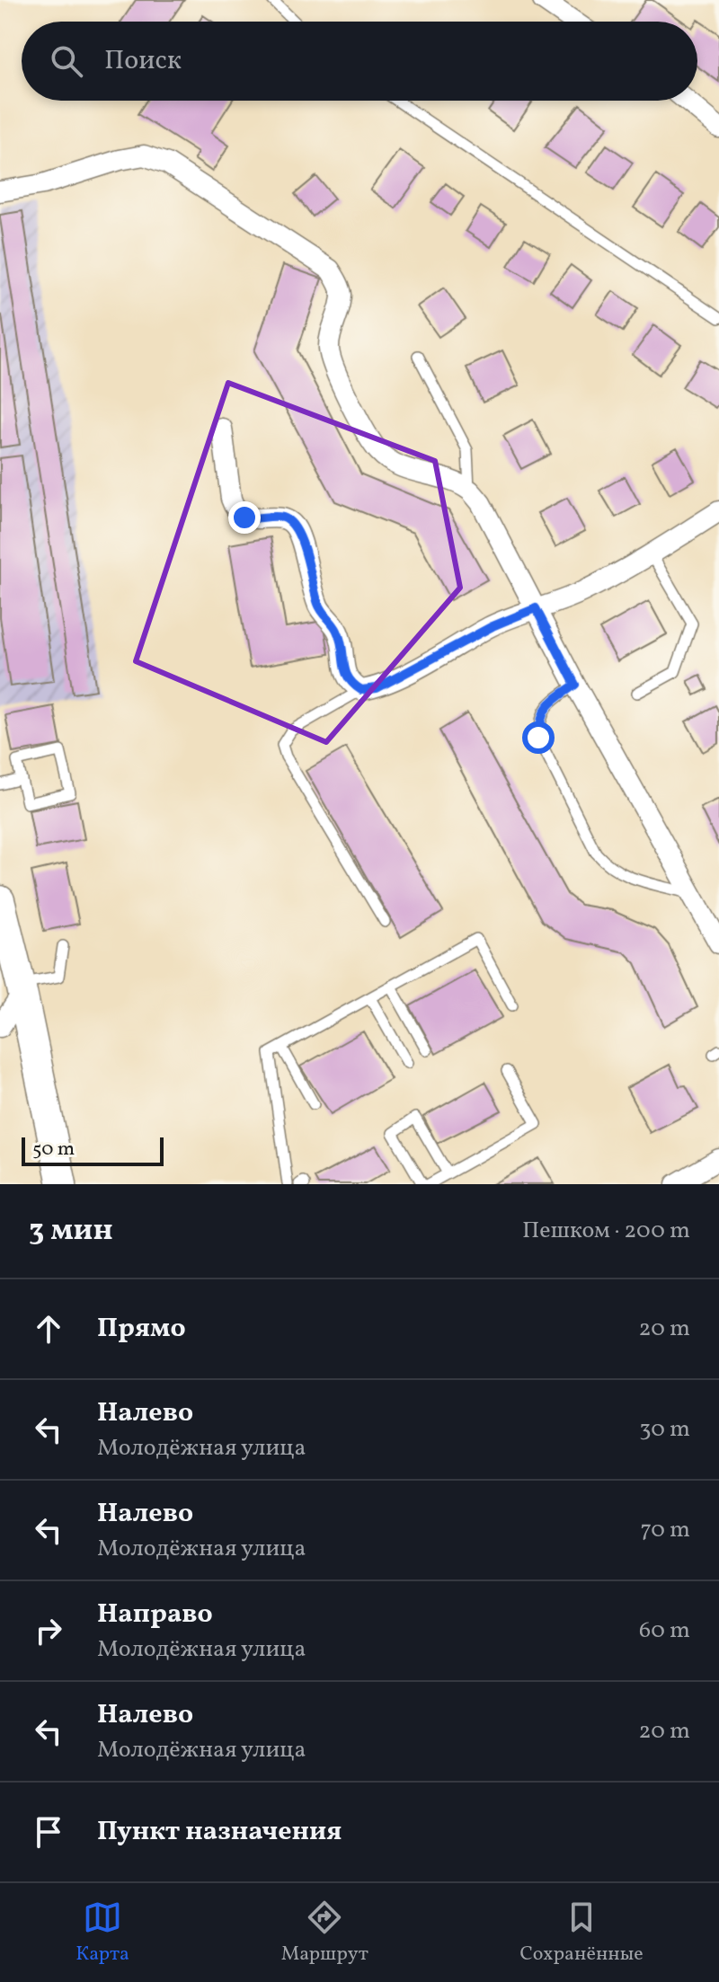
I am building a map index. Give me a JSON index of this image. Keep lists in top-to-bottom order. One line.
{"scale_bar":"50 m","page":{"search":"Поиск","scale":"50 m","heading":["3 мин","Пешком · 200 m"],"list":[["Прямо","20 m"],["Налево","Молодёжная улица","30 m"],["Налево","Молодёжная улица","70 m"],["Направо","Молодёжная улица","60 m"],["Налево","Молодёжная улица","20 m"],"Пункт назначения"],"nav":["Карта","Маршрут","Сохранённые"]}}
